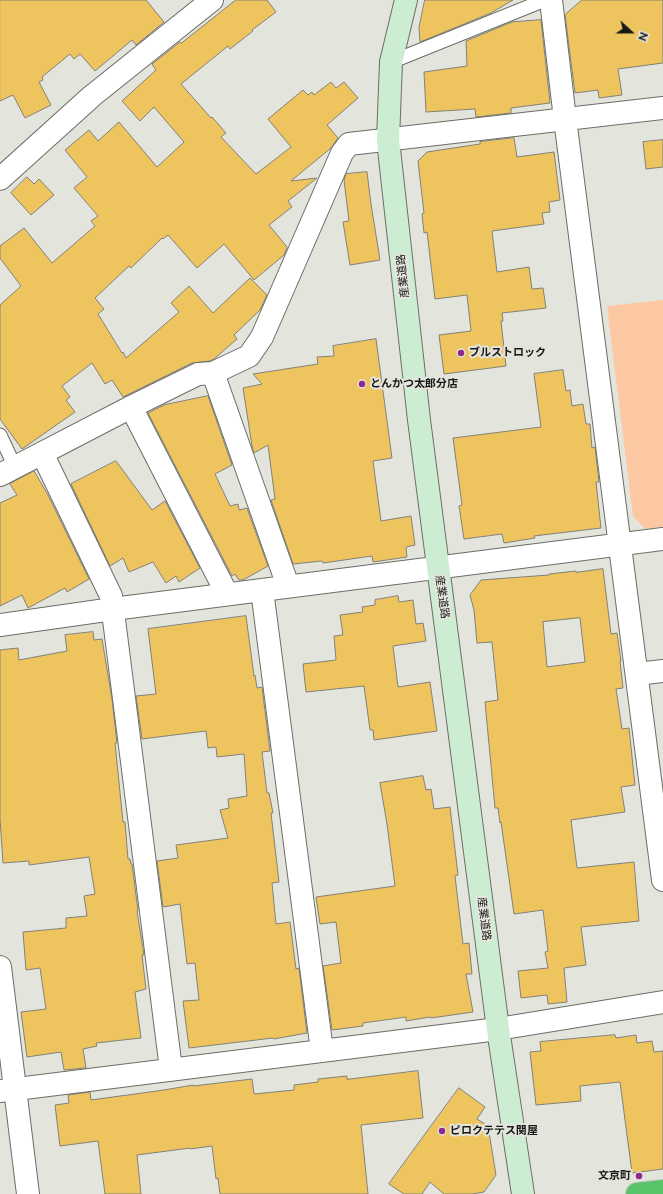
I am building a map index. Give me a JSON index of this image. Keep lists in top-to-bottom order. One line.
{"streets":{"street":["産業道路"]},"places":["ブルストロック","とんかつ太郎分店","ピロクテテス関屋","文京町"],"north":"right"}
